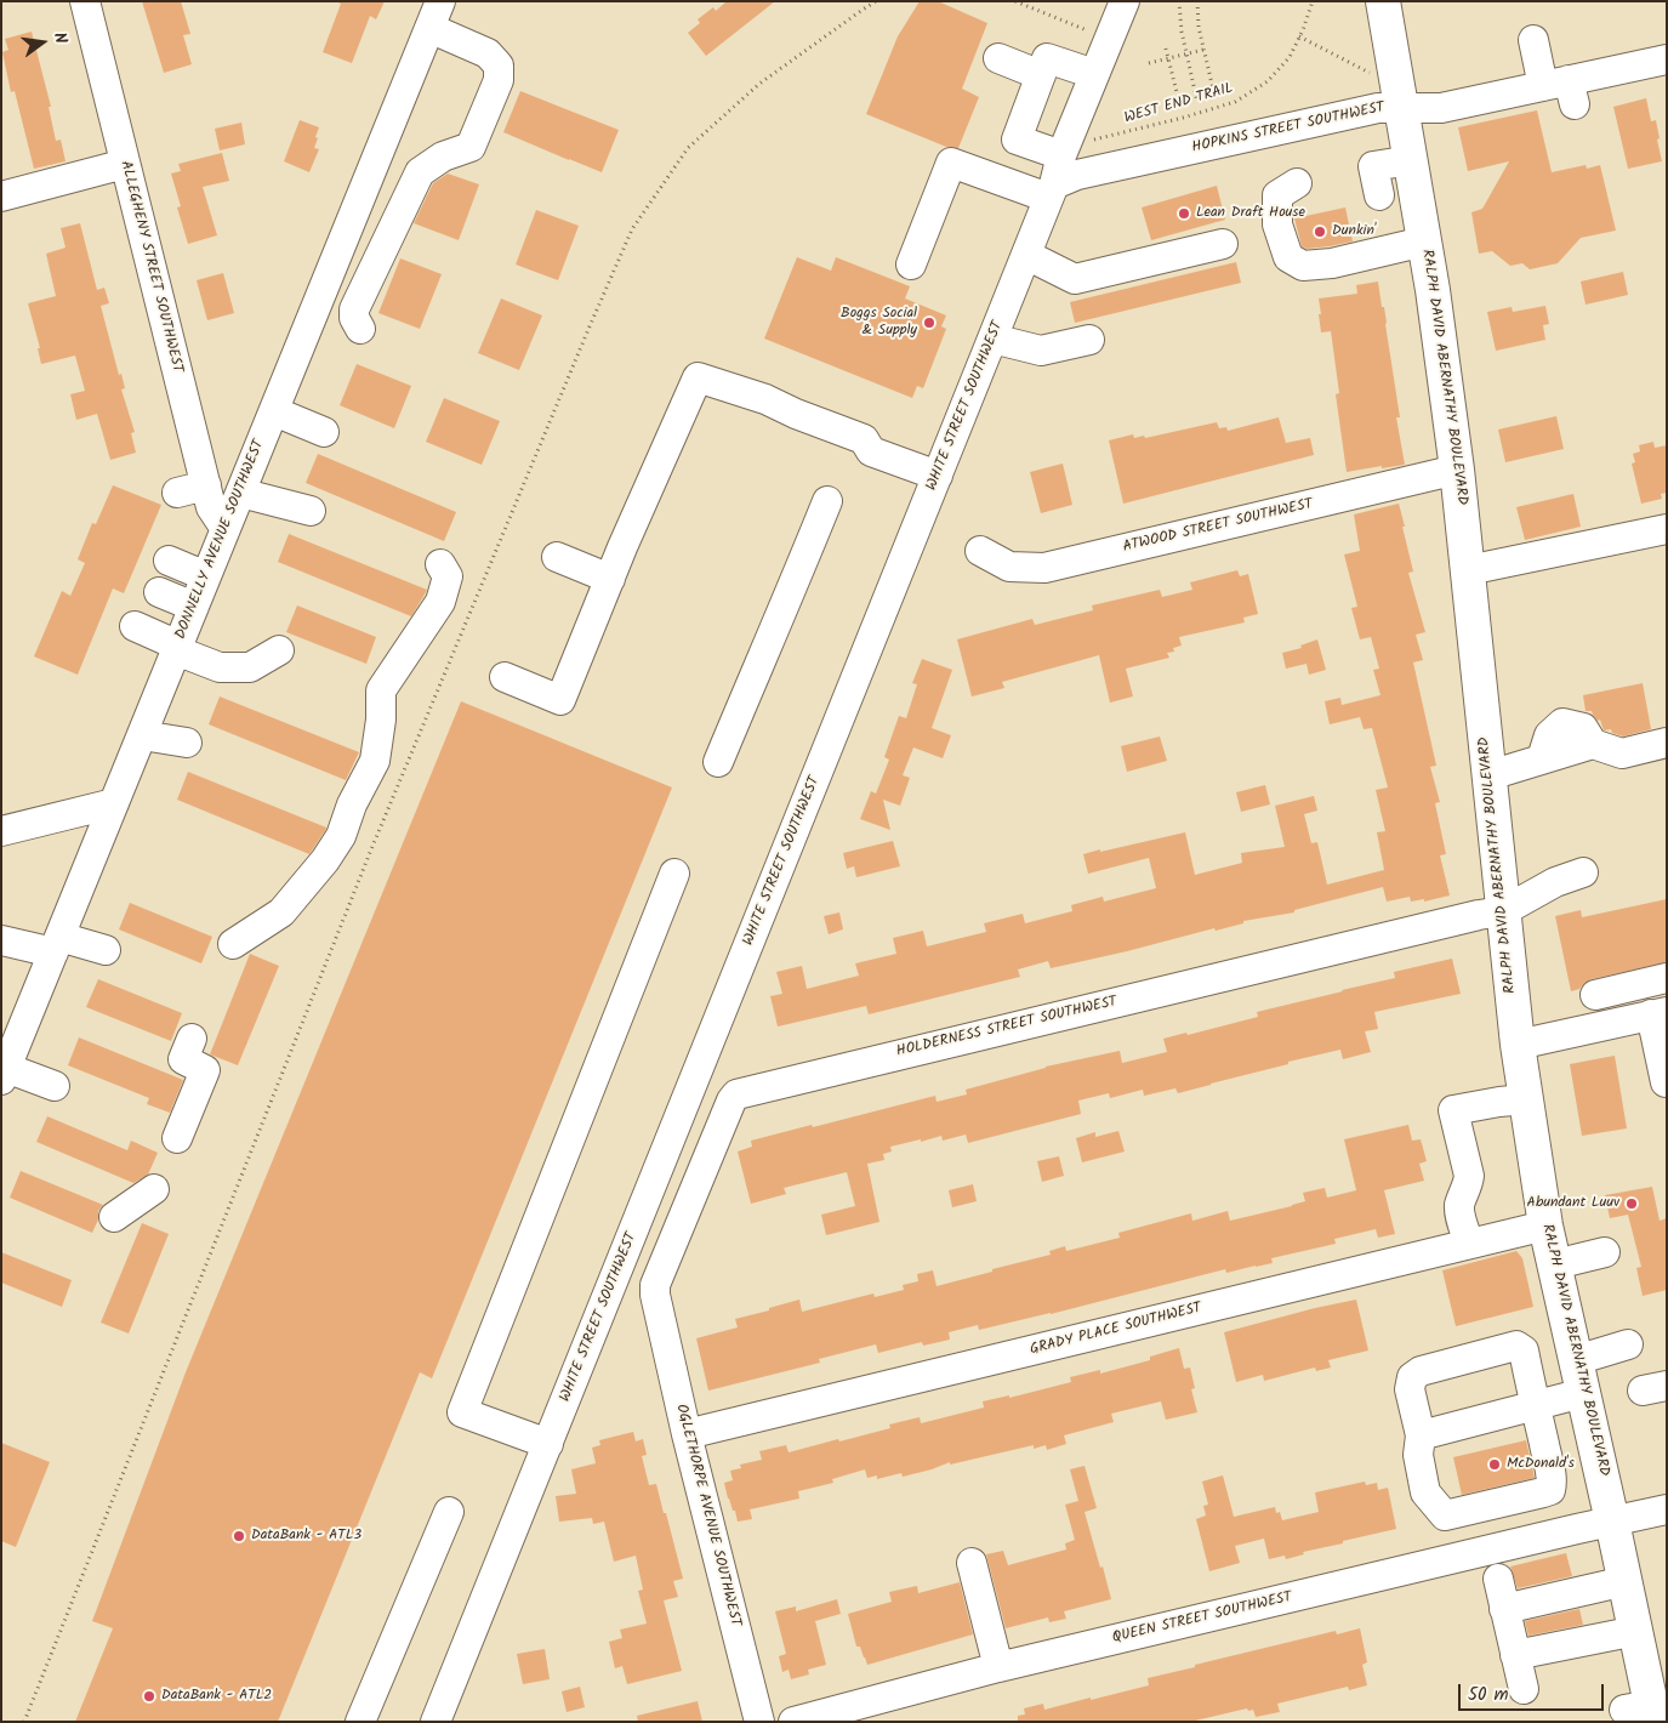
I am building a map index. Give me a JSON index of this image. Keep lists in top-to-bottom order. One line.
{"streets":{"main road":["RALPH DAVID ABERNATHY BOULEVARD"],"street":["HOPKINS STREET SOUTHWEST","ALLEGHENY STREET SOUTHWEST","WHITE STREET SOUTHWEST","ATWOOD STREET SOUTHWEST","DONNELLY AVENUE SOUTHWEST","HOLDERNESS STREET SOUTHWEST","GRADY PLACE SOUTHWEST","OGLETHORPE AVENUE SOUTHWEST","QUEEN STREET SOUTHWEST"],"path":["WEST END TRAIL"]},"crossings":[["HOPKINS STREET SOUTHWEST","RALPH DAVID ABERNATHY BOULEVARD"],["HOPKINS STREET SOUTHWEST","WHITE STREET SOUTHWEST"],["ALLEGHENY STREET SOUTHWEST","DONNELLY AVENUE SOUTHWEST"],["RALPH DAVID ABERNATHY BOULEVARD","ATWOOD STREET SOUTHWEST"],["RALPH DAVID ABERNATHY BOULEVARD","HOLDERNESS STREET SOUTHWEST"],["RALPH DAVID ABERNATHY BOULEVARD","GRADY PLACE SOUTHWEST"],["RALPH DAVID ABERNATHY BOULEVARD","QUEEN STREET SOUTHWEST"],["HOLDERNESS STREET SOUTHWEST","OGLETHORPE AVENUE SOUTHWEST"],["GRADY PLACE SOUTHWEST","OGLETHORPE AVENUE SOUTHWEST"]],"places":["Lean Draft House","Dunkin'","Boggs Social & Supply","Abundant Luuv","McDonald's","DataBank - ATL3","DataBank - ATL2"],"scale_bar":"50 m","north":"right"}
